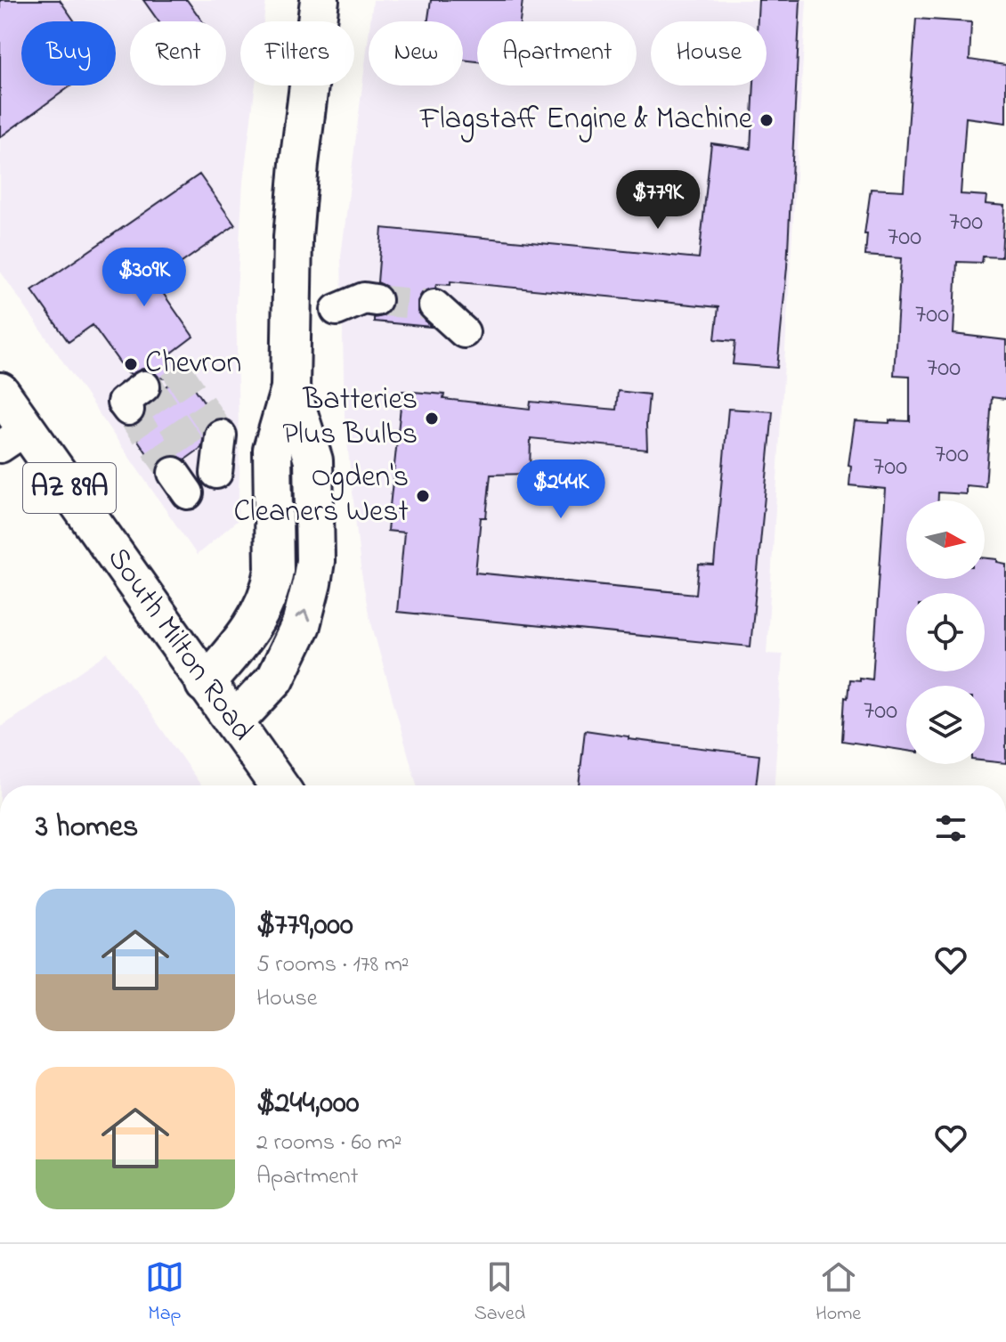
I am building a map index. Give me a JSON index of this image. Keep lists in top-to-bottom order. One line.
{"streets":{"main road":["AZ 89A","South Milton Road"]},"places":["Flagstaff Engine & Machine","Chevron","Batteries Plus Bulbs","Ogden's Cleaners West"],"house_numbers":["700","700","700","700","700","700","700"],"north":"right","page":{"chip":["Buy","Rent","Filters","New","Apartment","House"],"price":["$779K","$309K","$244K"],"heading":"3 homes","list":[{"name":"$779,000","note":"5 rooms · 178 m² · House"},{"name":"$244,000","note":"2 rooms · 60 m² · Apartment"}],"tabs":["Map","Saved","Home"]}}
